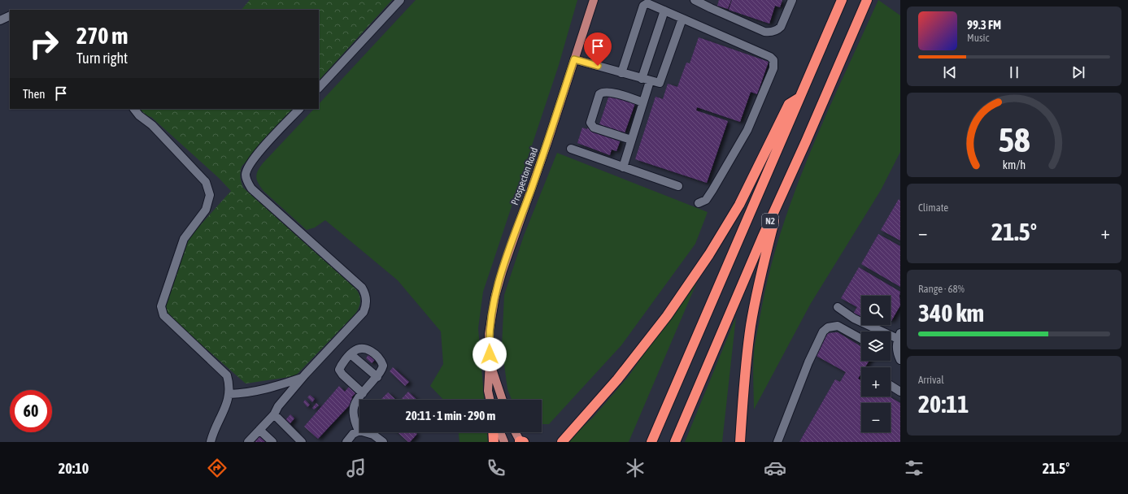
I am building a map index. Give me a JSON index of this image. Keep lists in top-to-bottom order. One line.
{"streets":{"highway":["N2"],"main road":["Prospecton Road"]},"page":{"turn":["270 m","Turn right"],"song":["99.3 FM","Music"],"then":"Then","tile":["Climate",["Range · 68%","340 km"],["Arrival","20:11"]],"heat":["−","21.5°","+"],"map_buttons":["+","−"],"limit":"60","trip":"20:11 · 1 min · 290 m","tabs":["20:10","21.5°"],"gauge":["58","km/h"]}}
